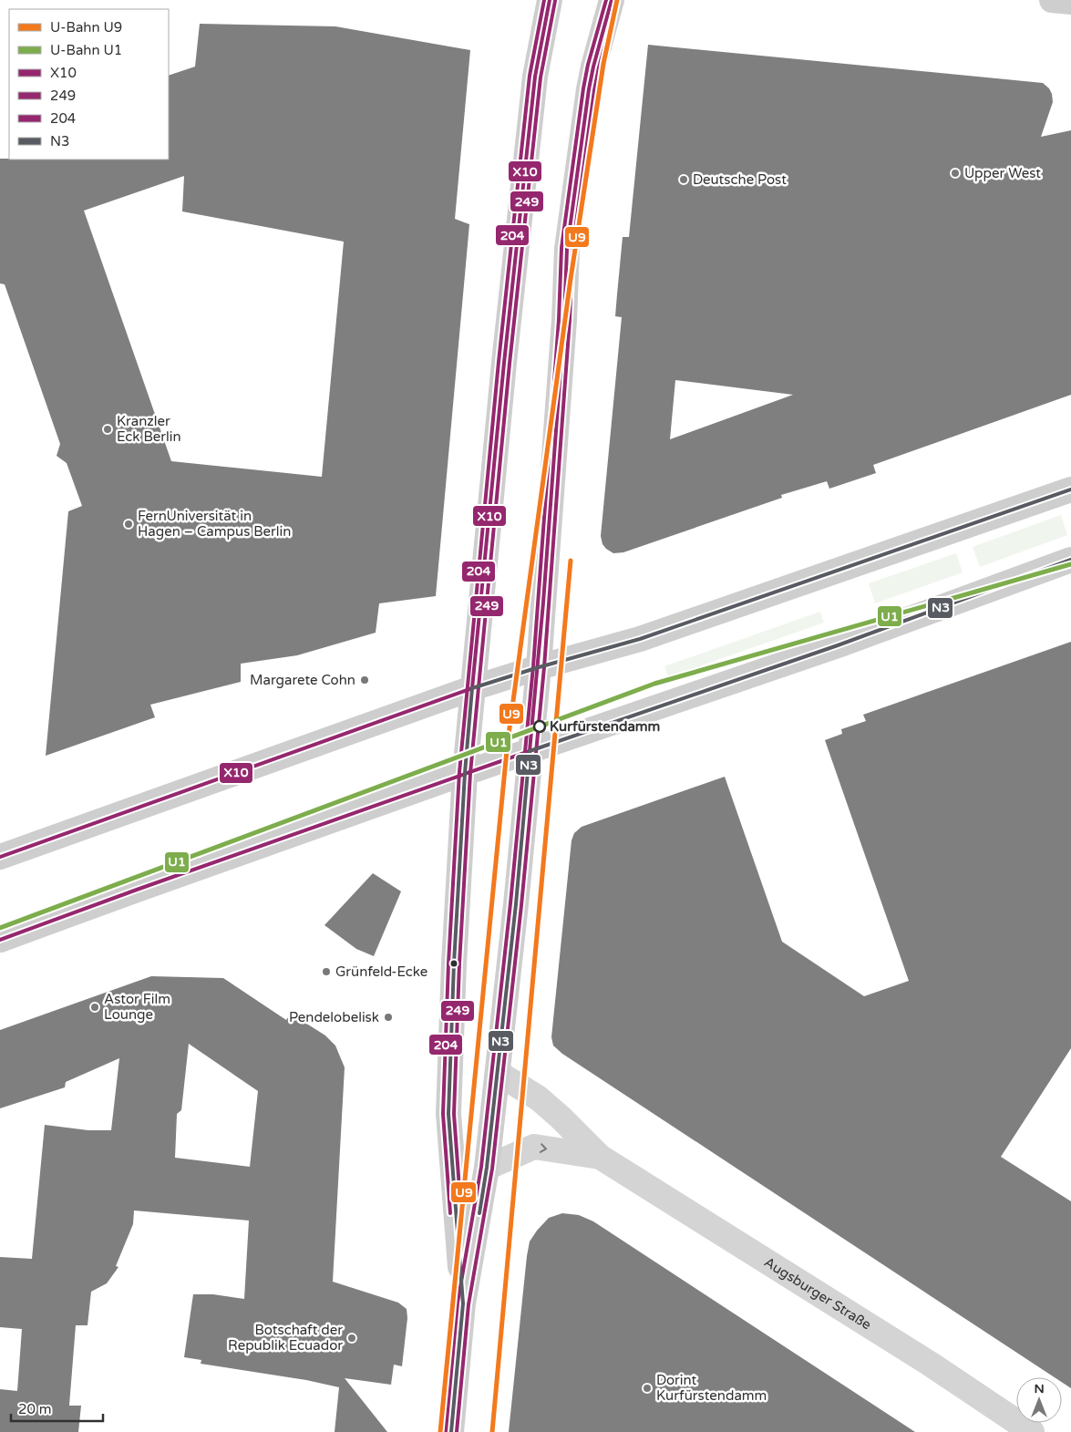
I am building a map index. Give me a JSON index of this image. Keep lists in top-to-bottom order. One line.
{"streets":{"street":["Augsburger Straße"]},"places":["Upper West","Deutsche Post","Kranzler Eck Berlin","FernUniversität in Hagen – Campus Berlin","Margarete Cohn","Kurfürstendamm","Grünfeld-Ecke","Astor Film Lounge","Pendelobelisk","Botschaft der Republik Ecuador","Dorint Kurfürstendamm"],"lines":["metro line U9","transit line X10","transit line 204","transit line 249","transit line N3","metro line U1"],"legend":["U-Bahn U9","U-Bahn U1","X10","249","204","N3"],"scale_bar":"20 m","north":"top"}
